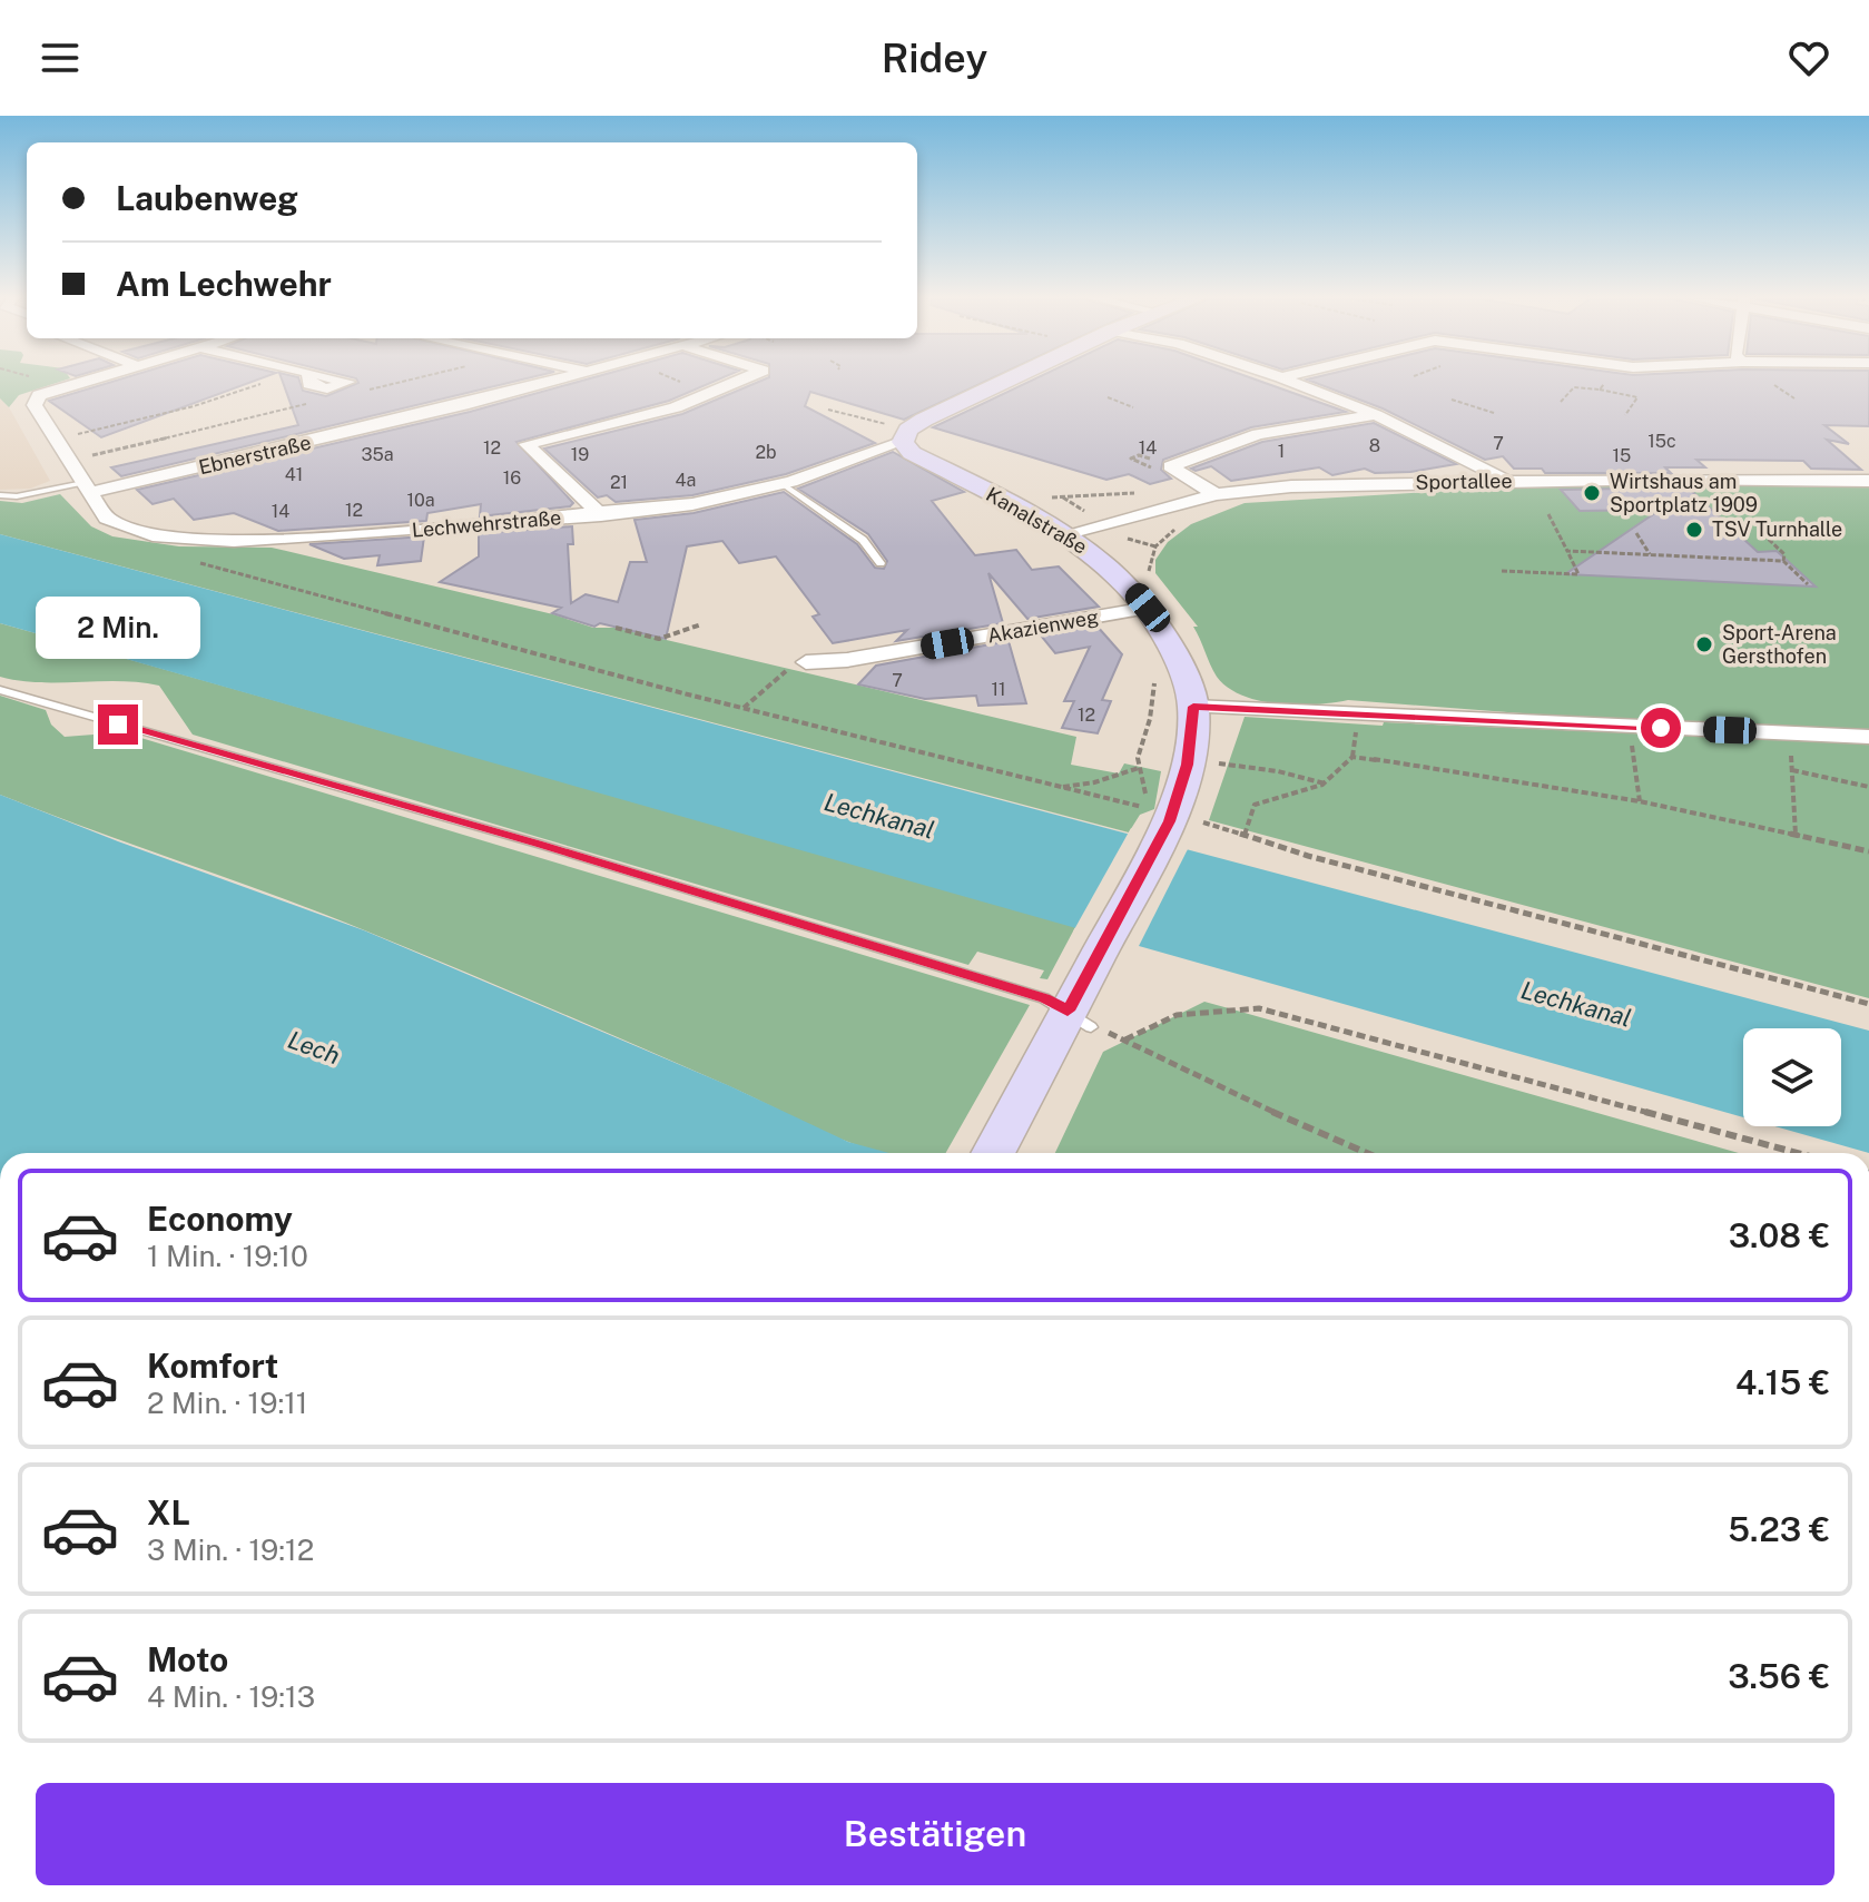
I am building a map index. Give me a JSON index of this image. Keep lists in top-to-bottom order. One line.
{"streets":{"main road":["Kanalstraße"],"street":["Ebnerstraße","Sportallee","Lechwehrstraße","Akazienweg"]},"crossings":[["Ebnerstraße","Lechwehrstraße"],["Sportallee","Kanalstraße"],["Kanalstraße","Lechwehrstraße"],["Kanalstraße","Akazienweg"]],"water":["Lechkanal","Lech"],"places":["Wirtshaus am Sportplatz 1909","TSV Turnhalle","Sport-Arena Gersthofen"],"house_numbers":["15c","7","8","12","14","1","2b","35a","19","15","41","16","4a","21","10a","12","14","7","11","12"],"page":{"header":"Ridey","banner":["Laubenweg","Am Lechwehr"],"bubble":"2 Min.","list":[{"name":"Economy","note":"1 Min. · 19:10","value":"3.08 €"},{"name":"Komfort","note":"2 Min. · 19:11","value":"4.15 €"},{"name":"XL","note":"3 Min. · 19:12","value":"5.23 €"},{"name":"Moto","note":"4 Min. · 19:13","value":"3.56 €"}],"buttons":"Bestätigen"}}
